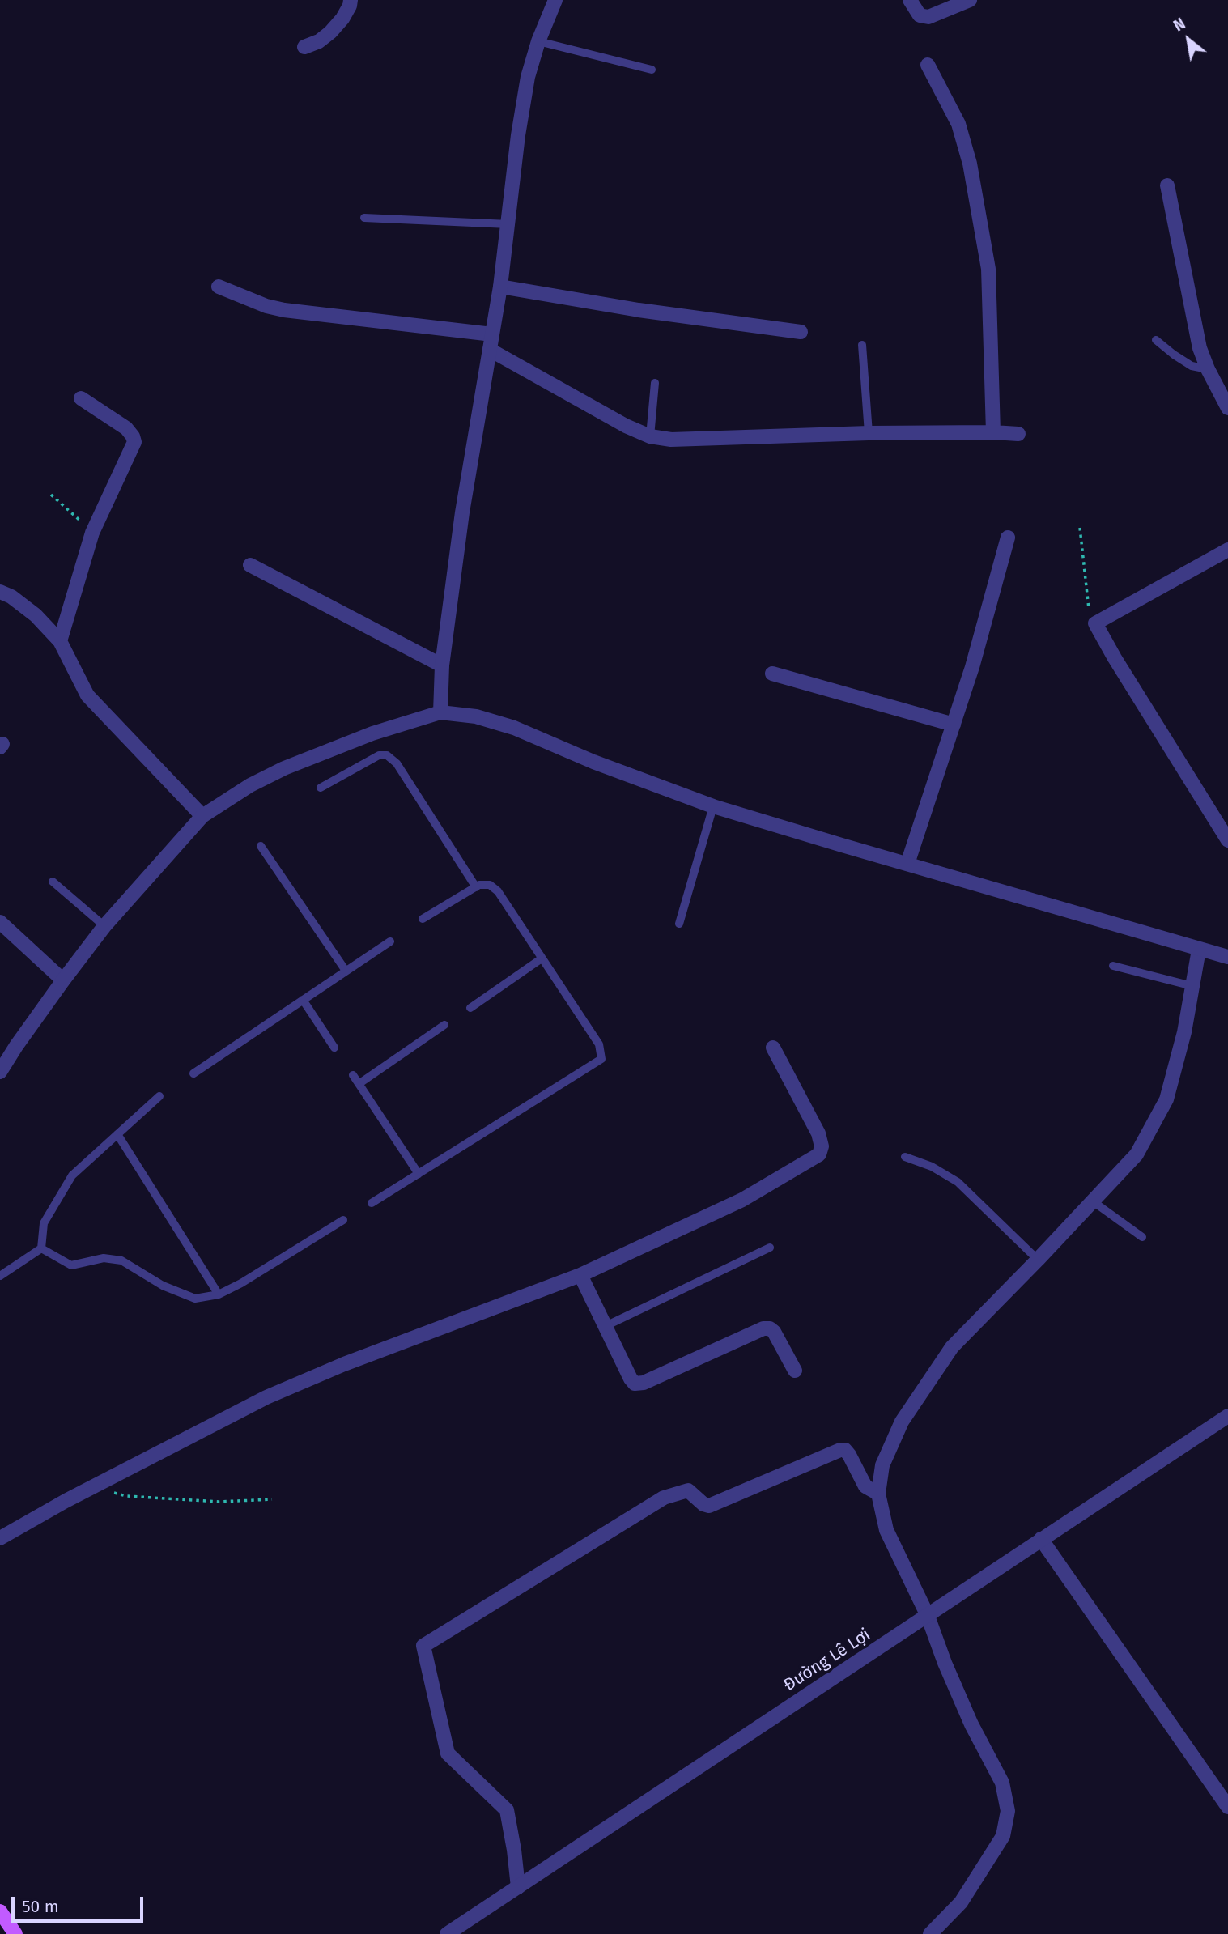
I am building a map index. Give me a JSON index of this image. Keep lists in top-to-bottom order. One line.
{"streets":{"street":["Đường Lê Lợi"]},"scale_bar":"50 m","north":"top left"}
